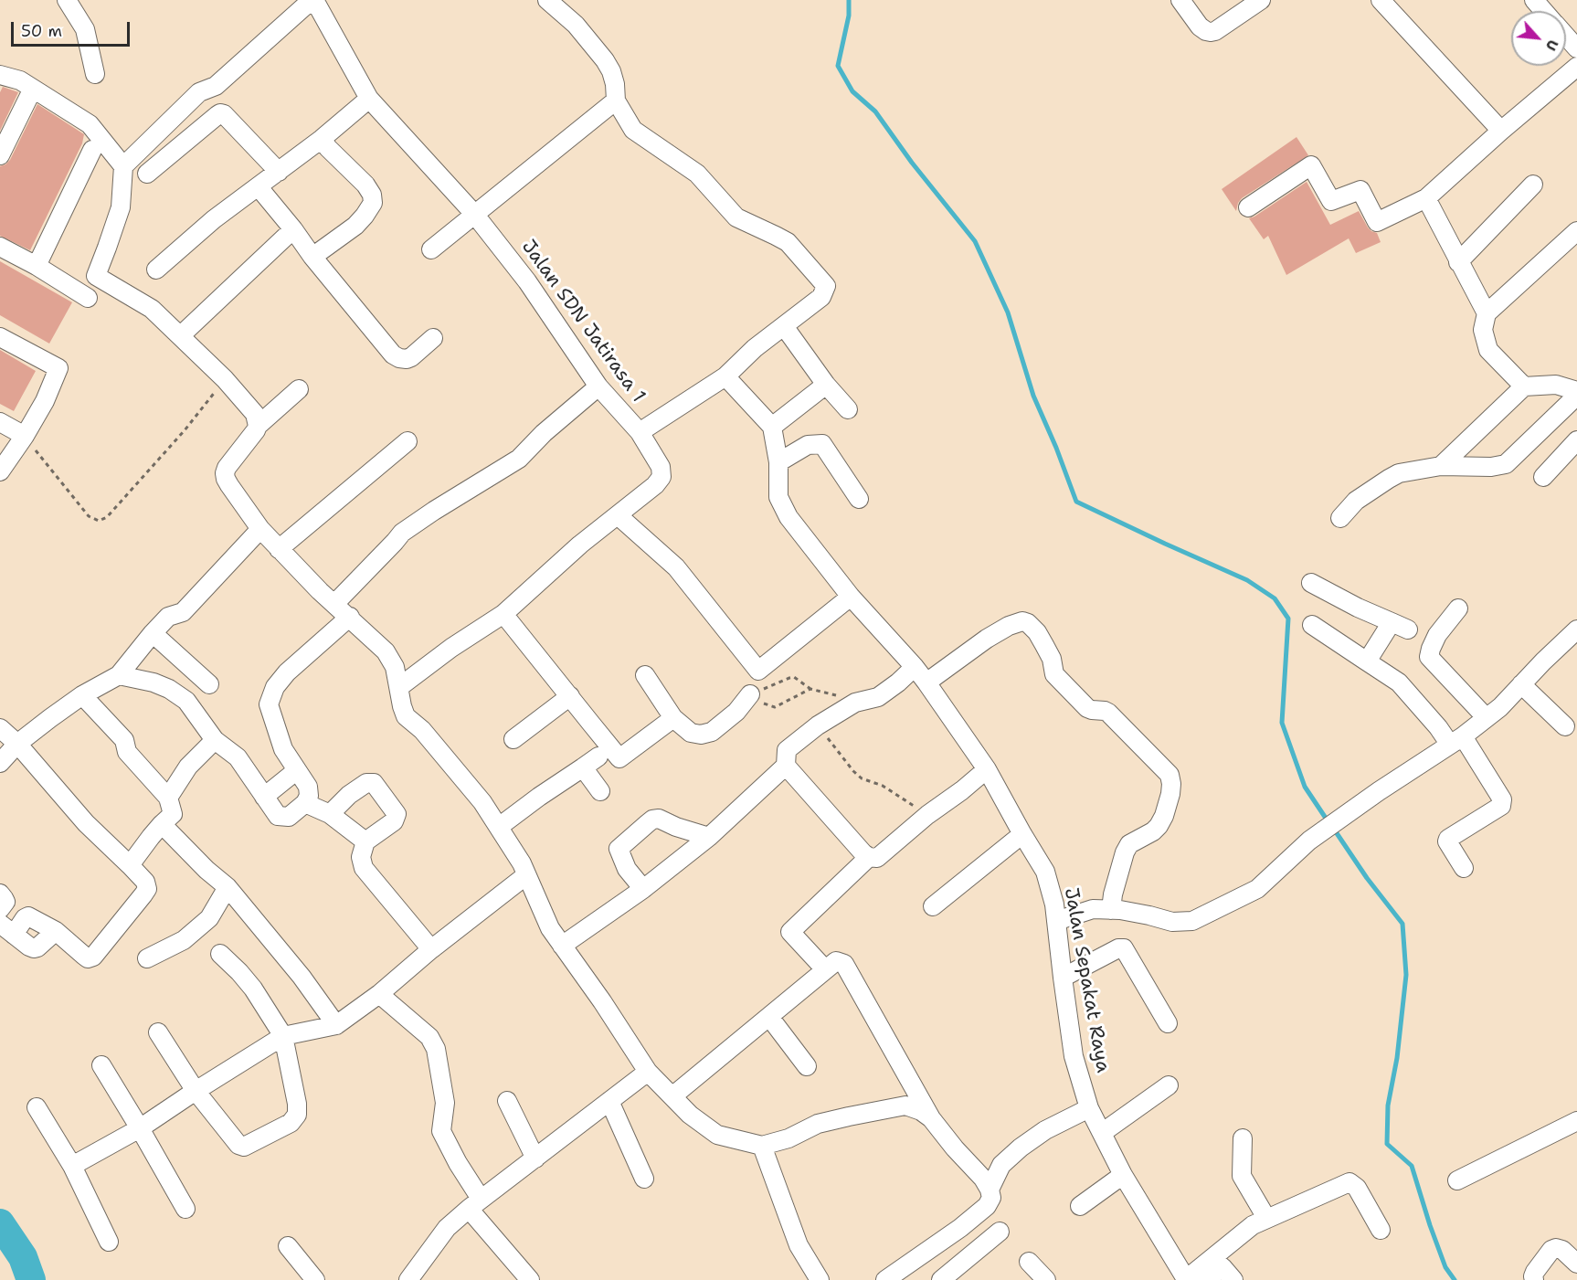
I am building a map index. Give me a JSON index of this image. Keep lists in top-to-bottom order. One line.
{"streets":{"street":["Jalan SDN Jatirasa 1","Jalan Sepakat Raya"]},"scale_bar":"50 m","north":"bottom right"}
